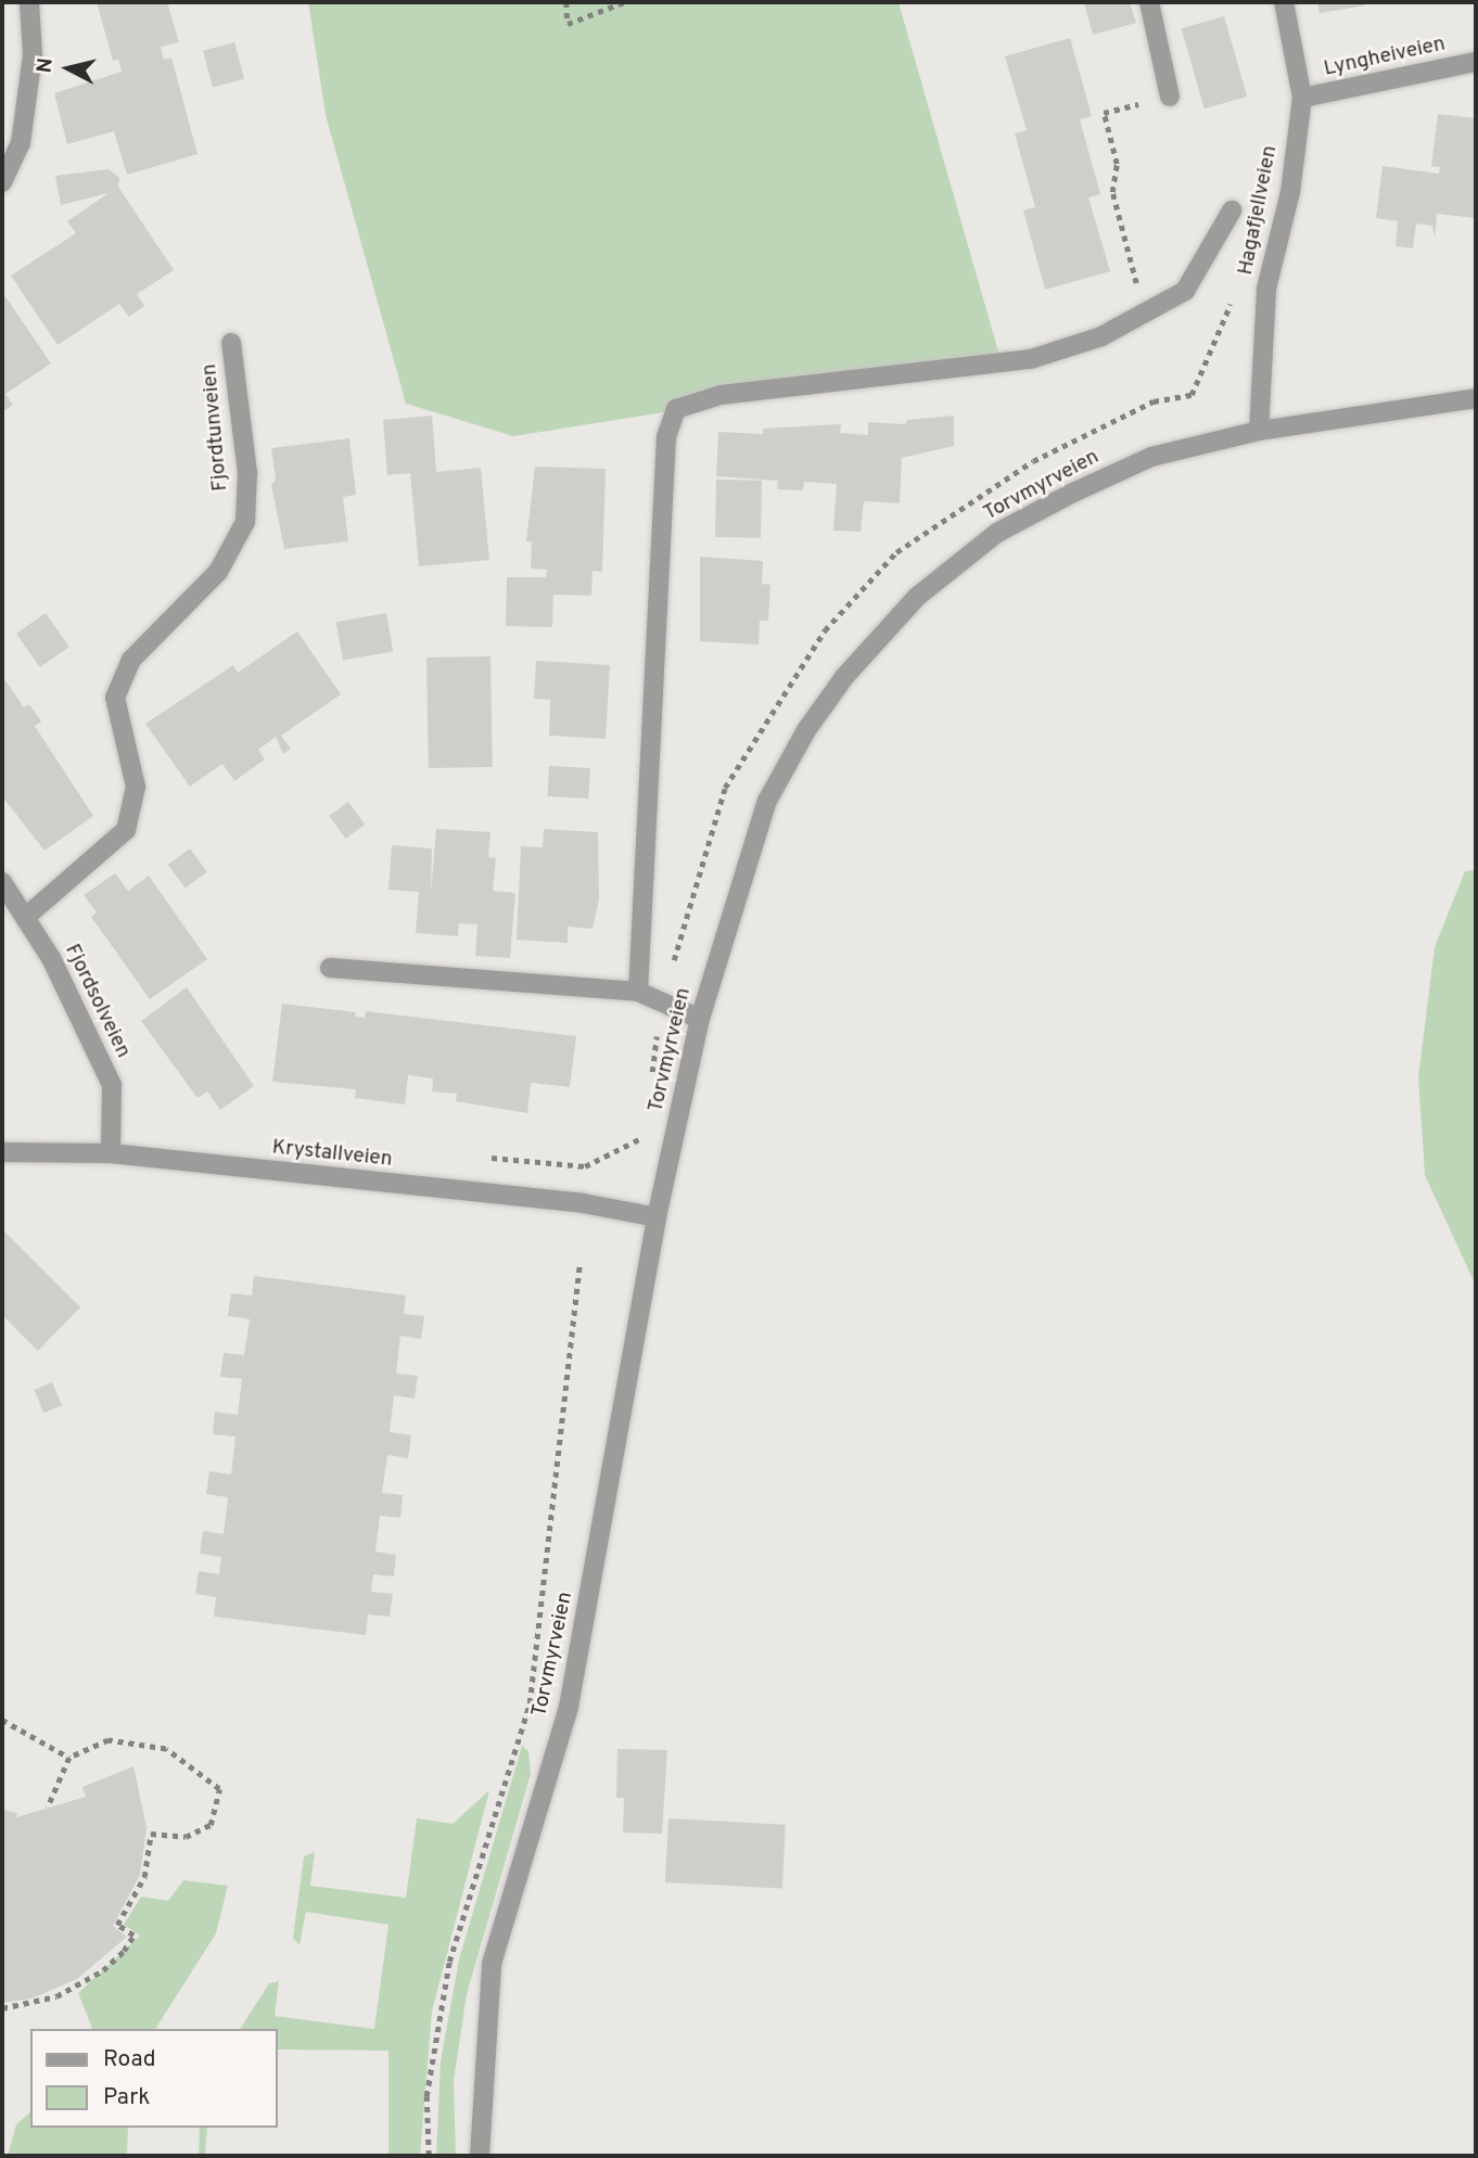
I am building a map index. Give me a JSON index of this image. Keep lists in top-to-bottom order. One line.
{"streets":{"street":["Lyngheiveien","Hagafjellveien","Fjordtunveien","Torvmyrveien","Fjordsolveien","Krystallveien"]},"crossings":[["Lyngheiveien","Hagafjellveien"],["Hagafjellveien","Torvmyrveien"],["Fjordtunveien","Fjordsolveien"],["Torvmyrveien","Krystallveien"],["Fjordsolveien","Krystallveien"]],"legend":["Road","Park"],"north":"left"}
